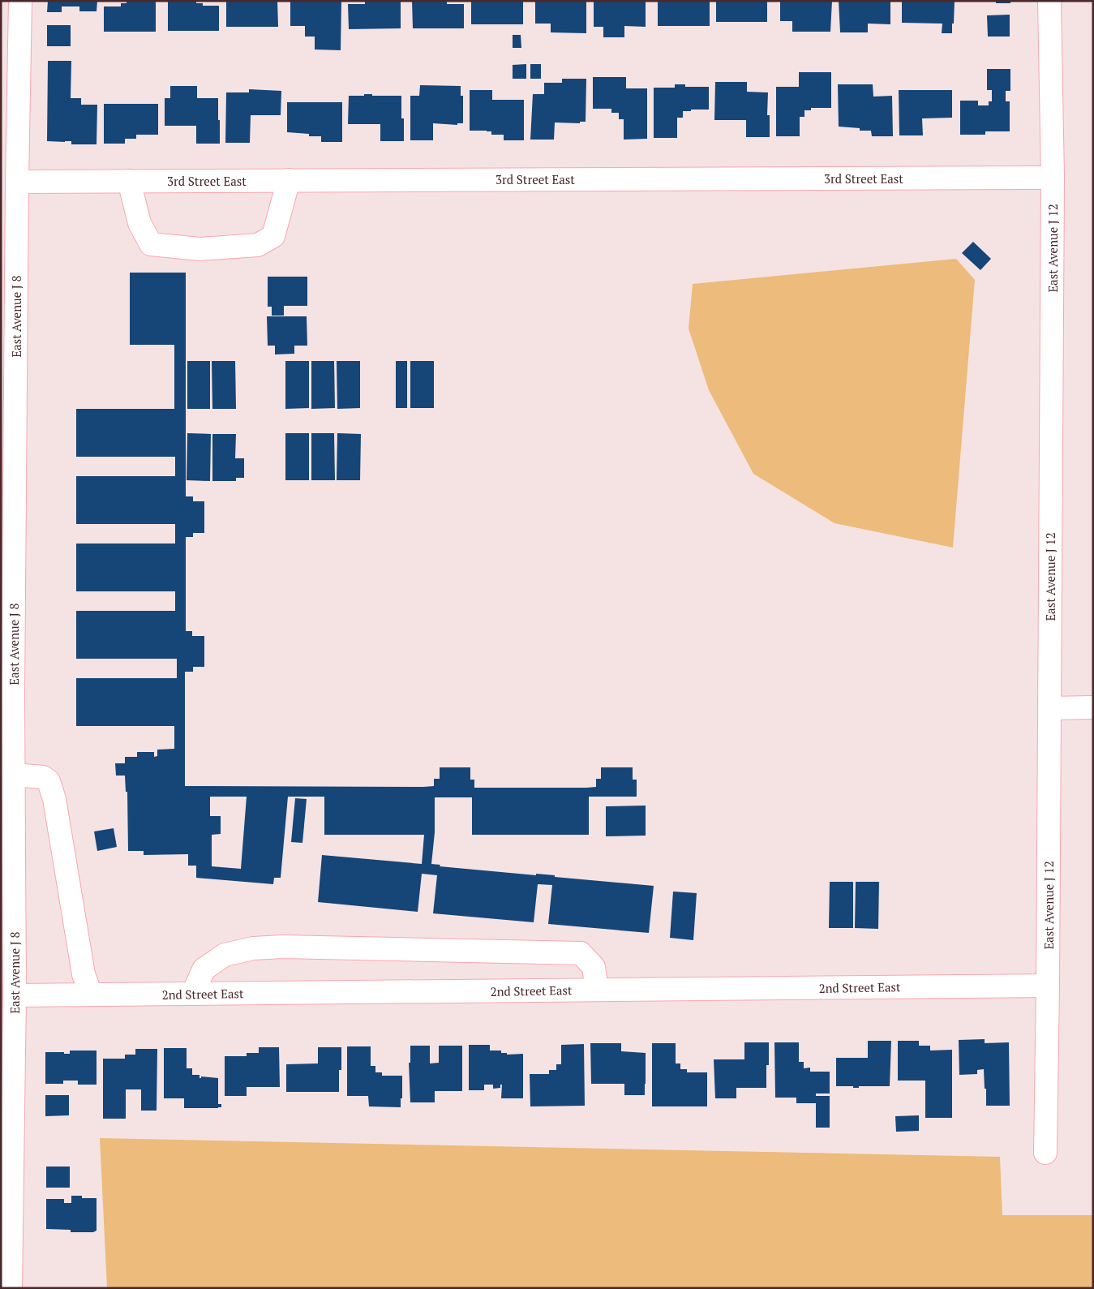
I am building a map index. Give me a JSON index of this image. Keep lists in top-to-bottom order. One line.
{"streets":{"street":["3rd Street East","East Avenue J 12","East Avenue J 8","2nd Street East"]},"crossings":[["3rd Street East","East Avenue J 12"],["3rd Street East","East Avenue J 8"],["East Avenue J 12","2nd Street East"],["East Avenue J 8","2nd Street East"]]}
